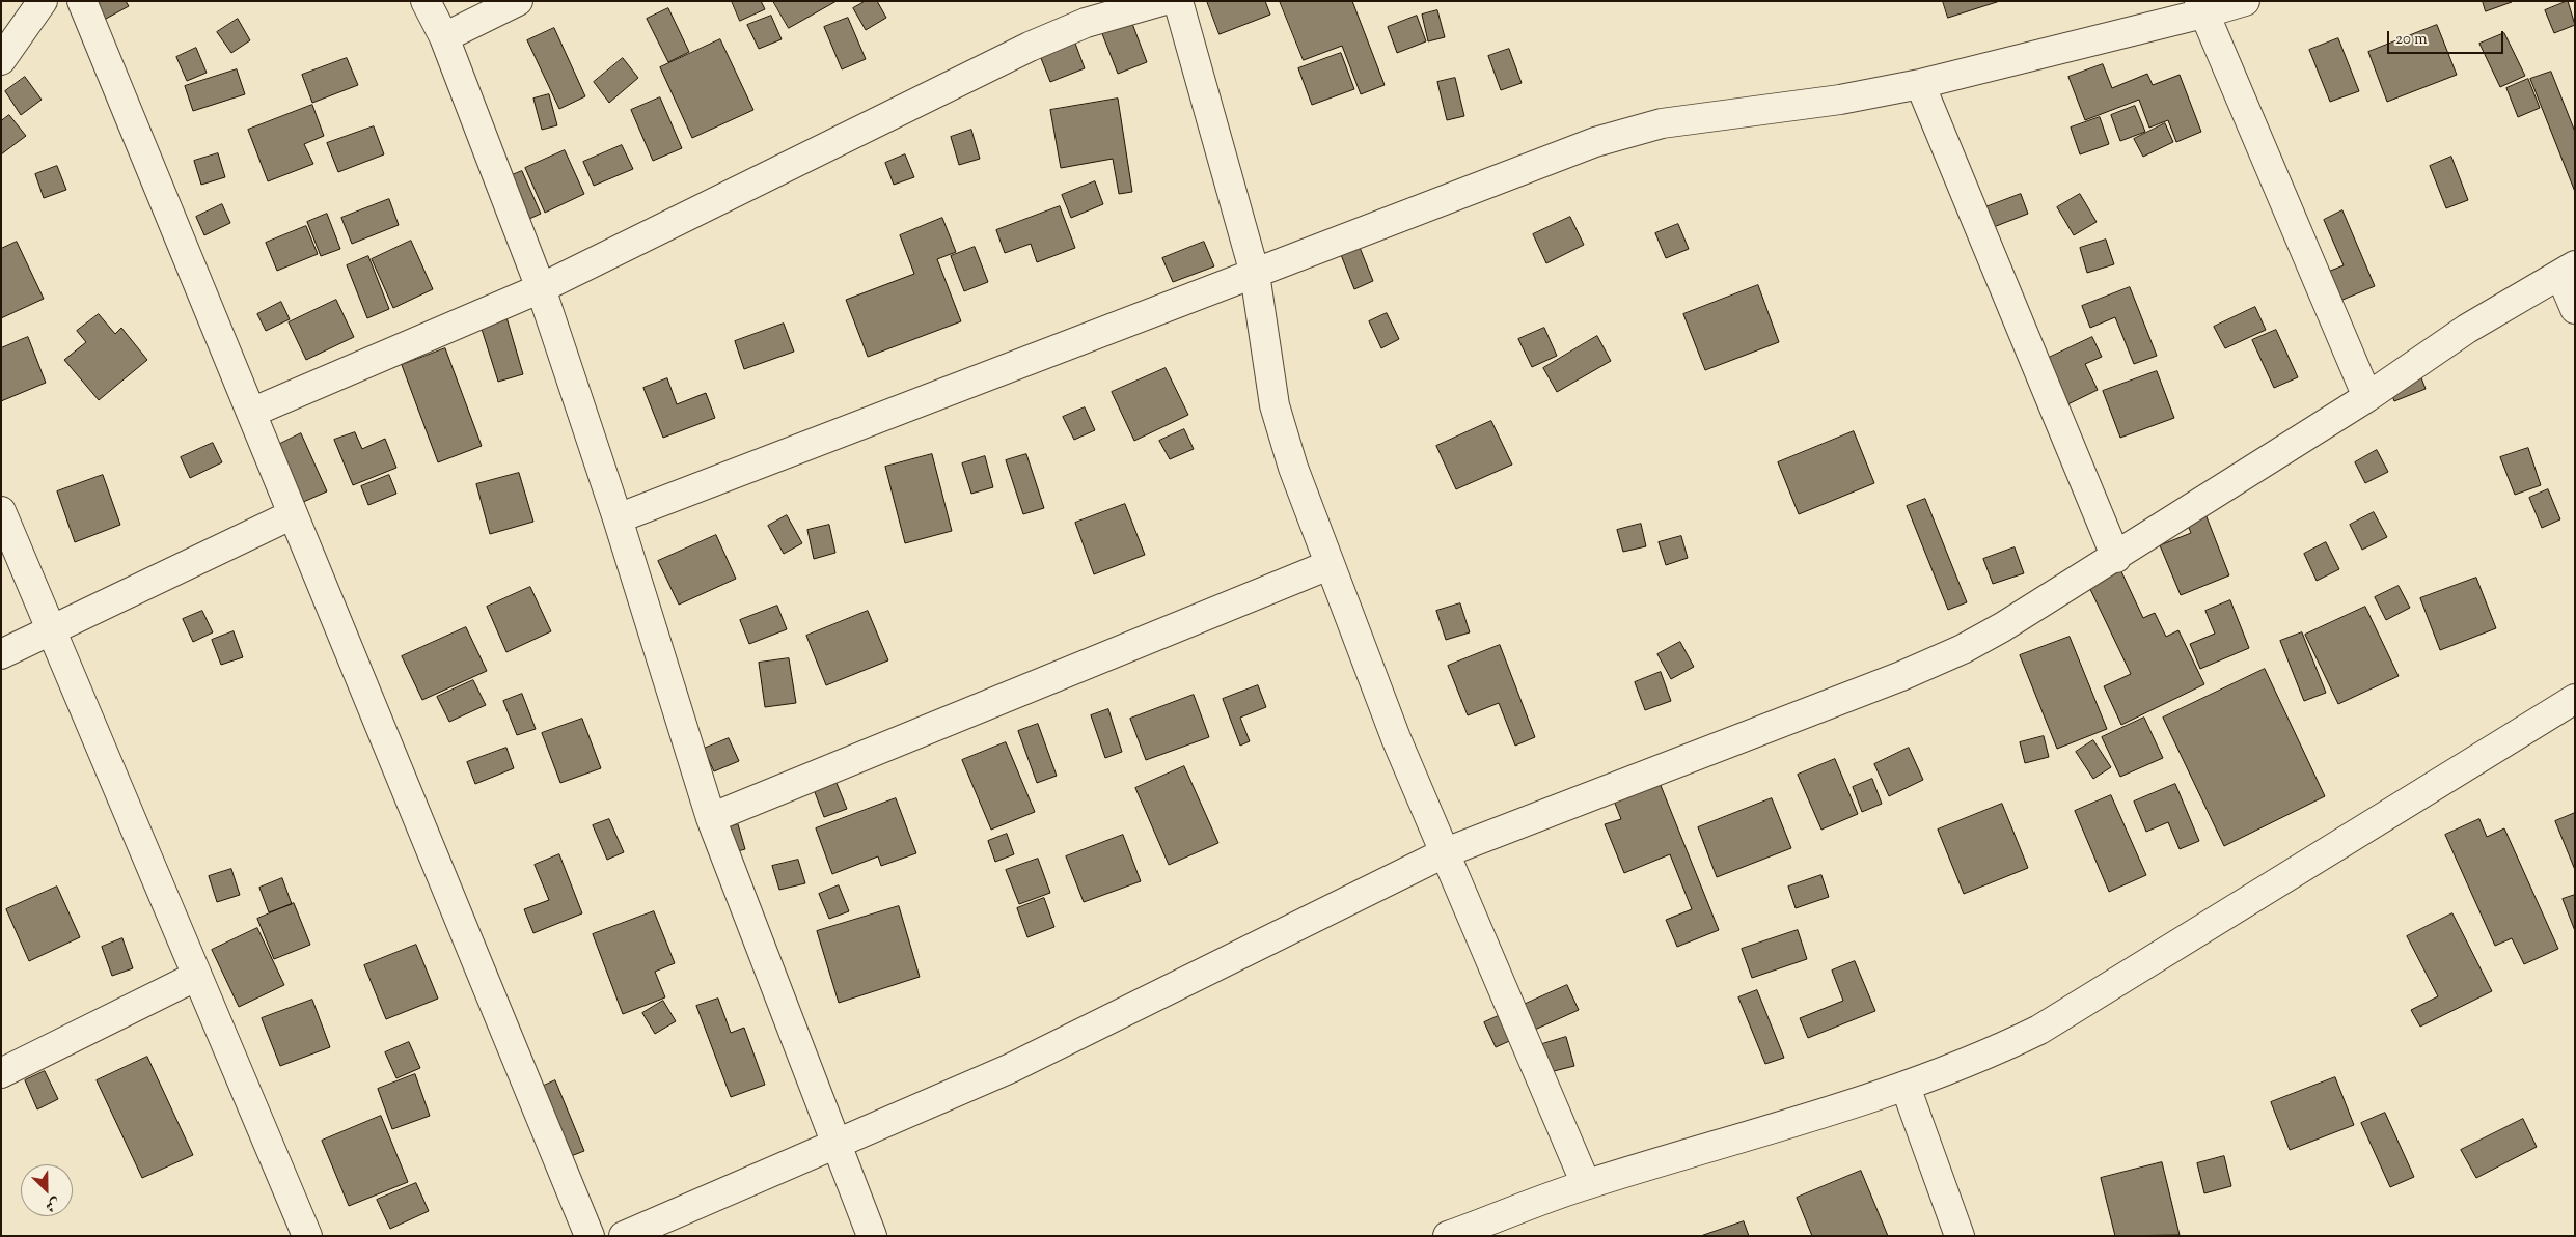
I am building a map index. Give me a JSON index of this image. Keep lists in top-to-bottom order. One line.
{"scale_bar":"20 m","north":"bottom right"}
